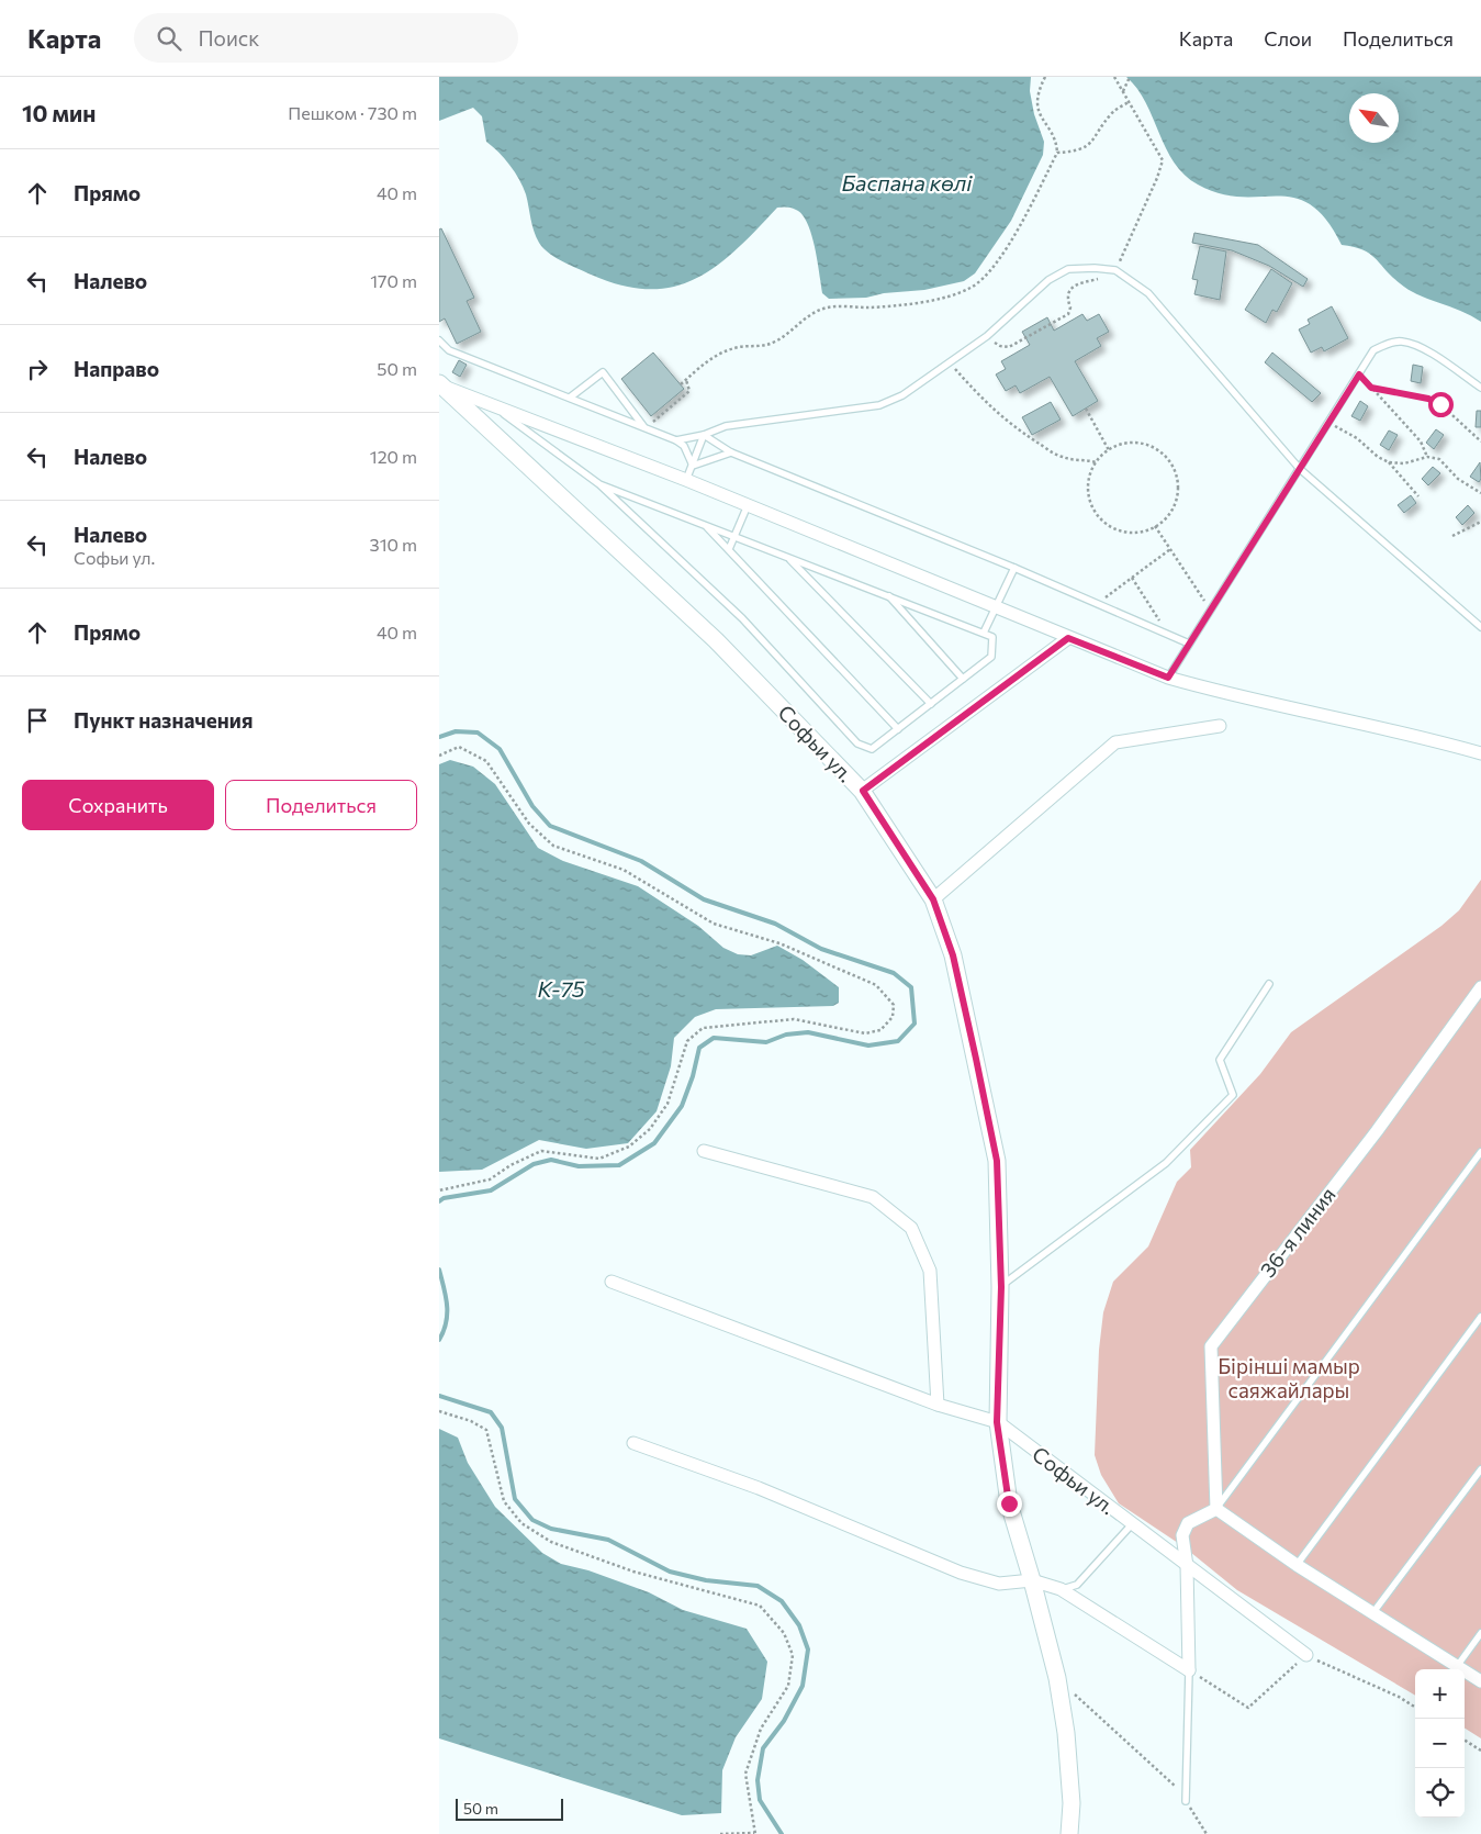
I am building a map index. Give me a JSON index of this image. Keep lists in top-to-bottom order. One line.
{"streets":{"street":["Софьи ул.","36-я линия"]},"water":["Баспана көлі","К-75"],"parks":["Бірінші мамыр саяжайлары"],"scale_bar":"50 m","north":"top left","page":{"header":"Карта","search":"Поиск","nav":["Карта","Слои","Поделиться"],"heading":["10 мин","Пешком · 730 m"],"list":[["Прямо","40 m"],["Налево","170 m"],["Направо","50 m"],["Налево","120 m"],["Налево","Софьи ул.","310 m"],["Прямо","40 m"],"Пункт назначения"],"buttons":["Сохранить","Поделиться"],"map_buttons":["+","−"],"scale":"50 m"}}
